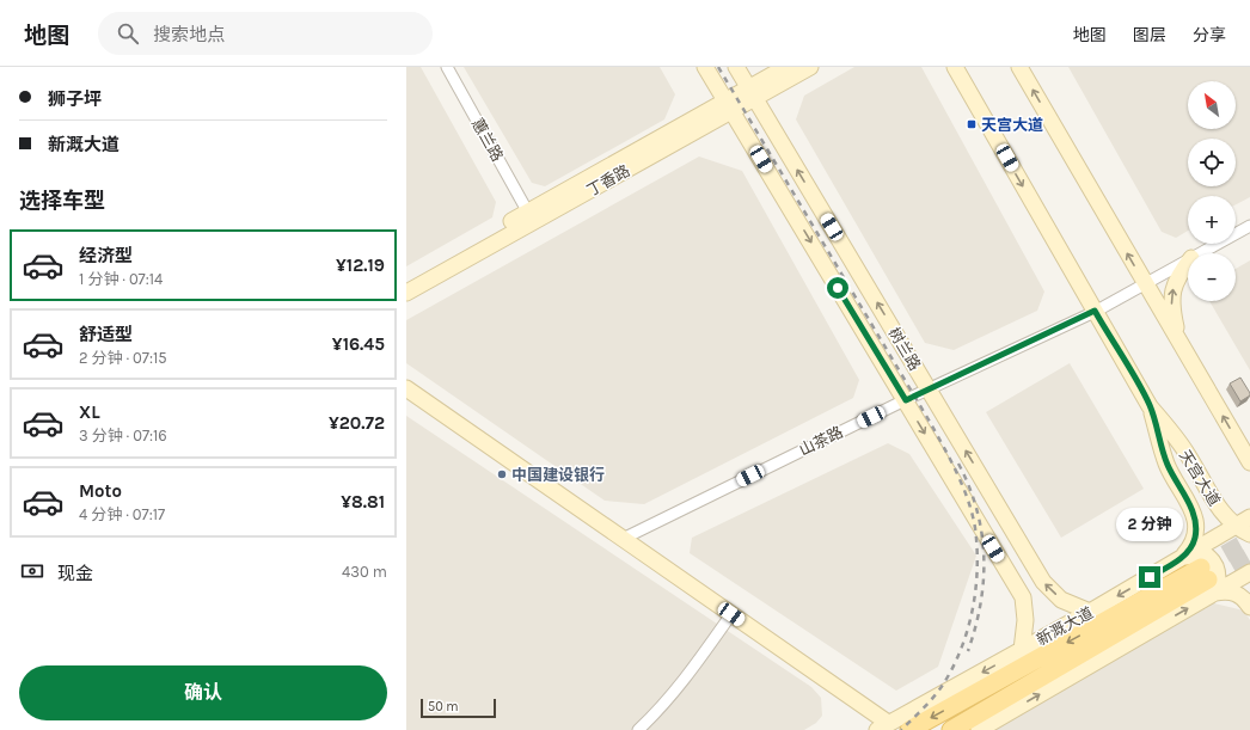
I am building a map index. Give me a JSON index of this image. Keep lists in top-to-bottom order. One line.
{"streets":{"main road":["新溉大道"],"street":["蕙兰路","丁香路","树兰路","山茶路","天宫大道"]},"crossings":[["蕙兰路","丁香路"],["丁香路","树兰路"],["树兰路","山茶路"],["树兰路","新溉大道"],["山茶路","天宫大道"],["天宫大道","新溉大道"]],"places":{"transit":["天宫大道"],"other":["中国建设银行"]},"scale_bar":"50 m","north":"top left","page":{"header":"地图","search":"搜索地点","nav":["地图","图层","分享"],"banner":["狮子坪","新溉大道"],"map_buttons":["+","−"],"heading":"选择车型","list":[{"name":"经济型","note":"1 分钟 · 07:14","value":"¥12.19"},{"name":"舒适型","note":"2 分钟 · 07:15","value":"¥16.45"},{"name":"XL","note":"3 分钟 · 07:16","value":"¥20.72"},{"name":"Moto","note":"4 分钟 · 07:17","value":"¥8.81"}],"bubble":"2 分钟","pay":["现金","430 m"],"buttons":"确认","scale":"50 m"}}
